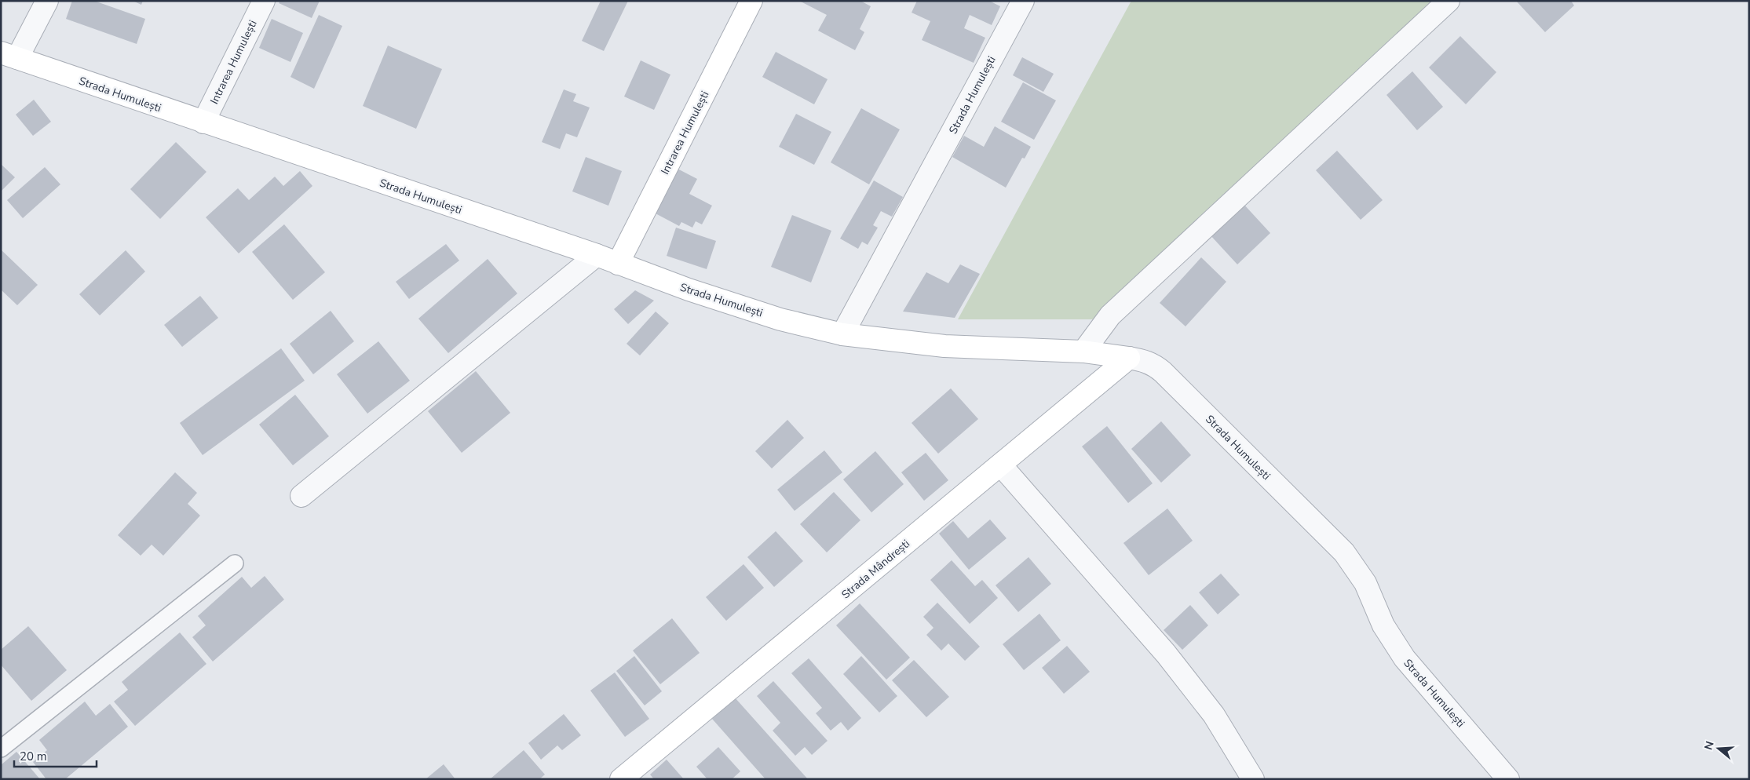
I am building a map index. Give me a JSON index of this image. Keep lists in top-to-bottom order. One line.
{"streets":{"street":["Intrarea Humulești","Strada Humulești","Strada Mândrești"]},"crossings":[["Intrarea Humulești","Strada Humulești"],["Strada Humulești","Strada Mândrești"]],"scale_bar":"20 m","north":"left"}
